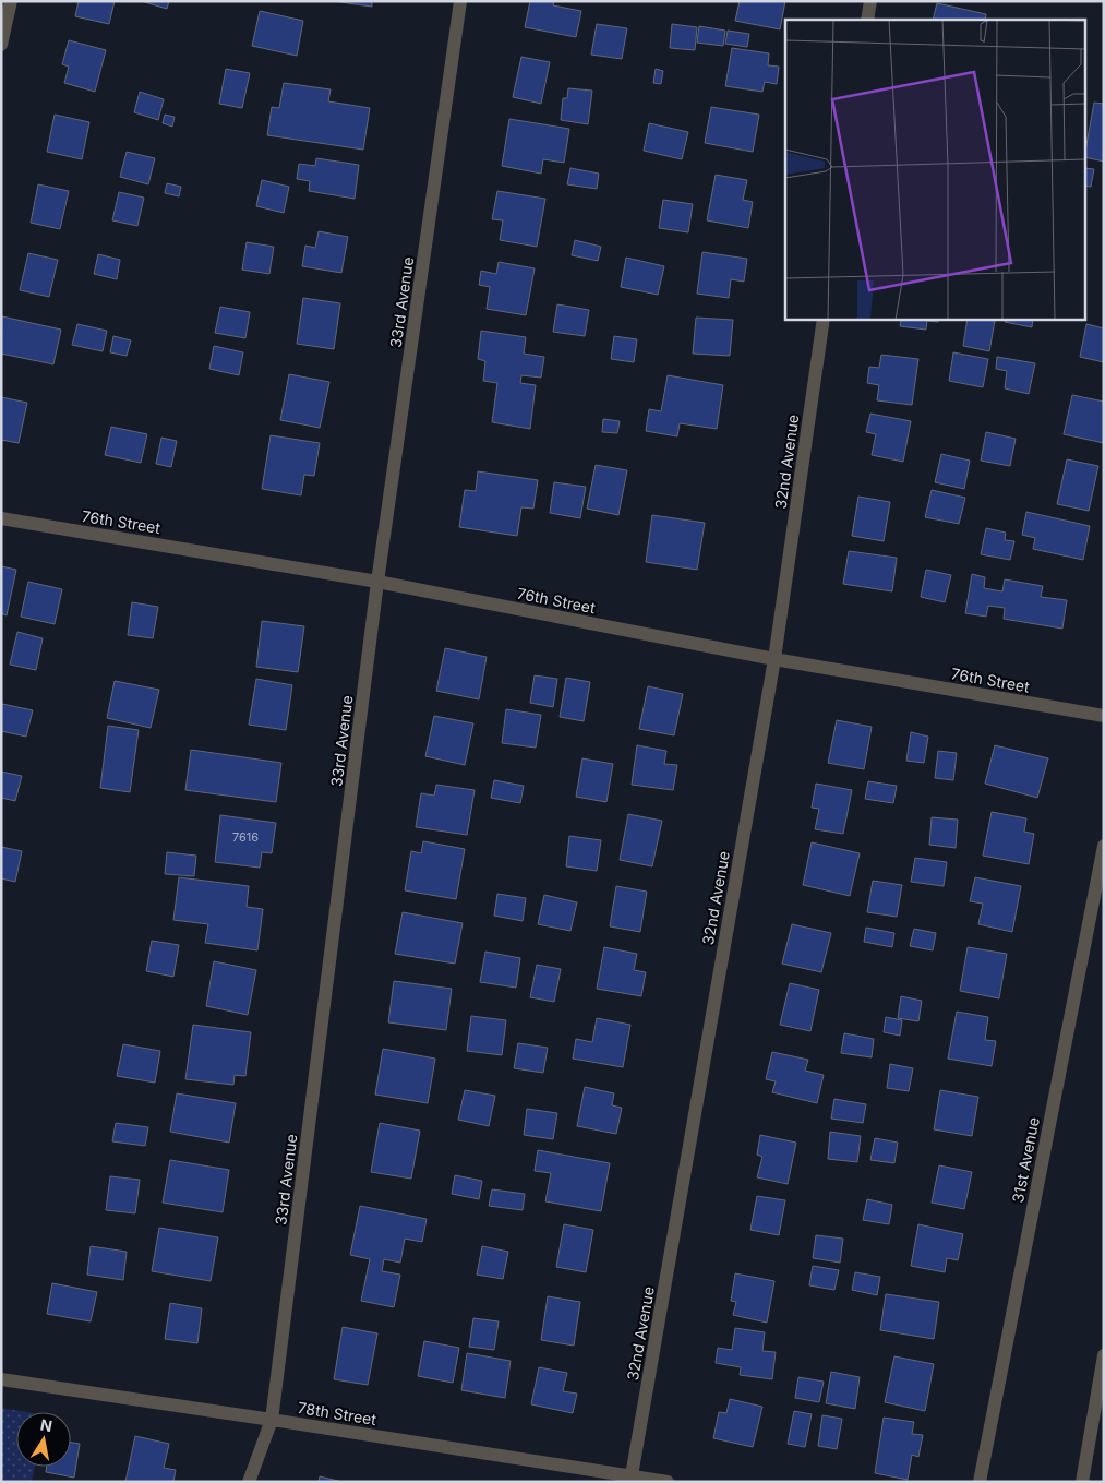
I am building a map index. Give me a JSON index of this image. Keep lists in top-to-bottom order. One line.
{"streets":{"street":["33rd Avenue","32nd Avenue","76th Street","31st Avenue","78th Street"]},"crossings":[["33rd Avenue","76th Street"],["33rd Avenue","78th Street"],["32nd Avenue","76th Street"],["32nd Avenue","78th Street"]],"house_numbers":["7616"],"north":"top"}
